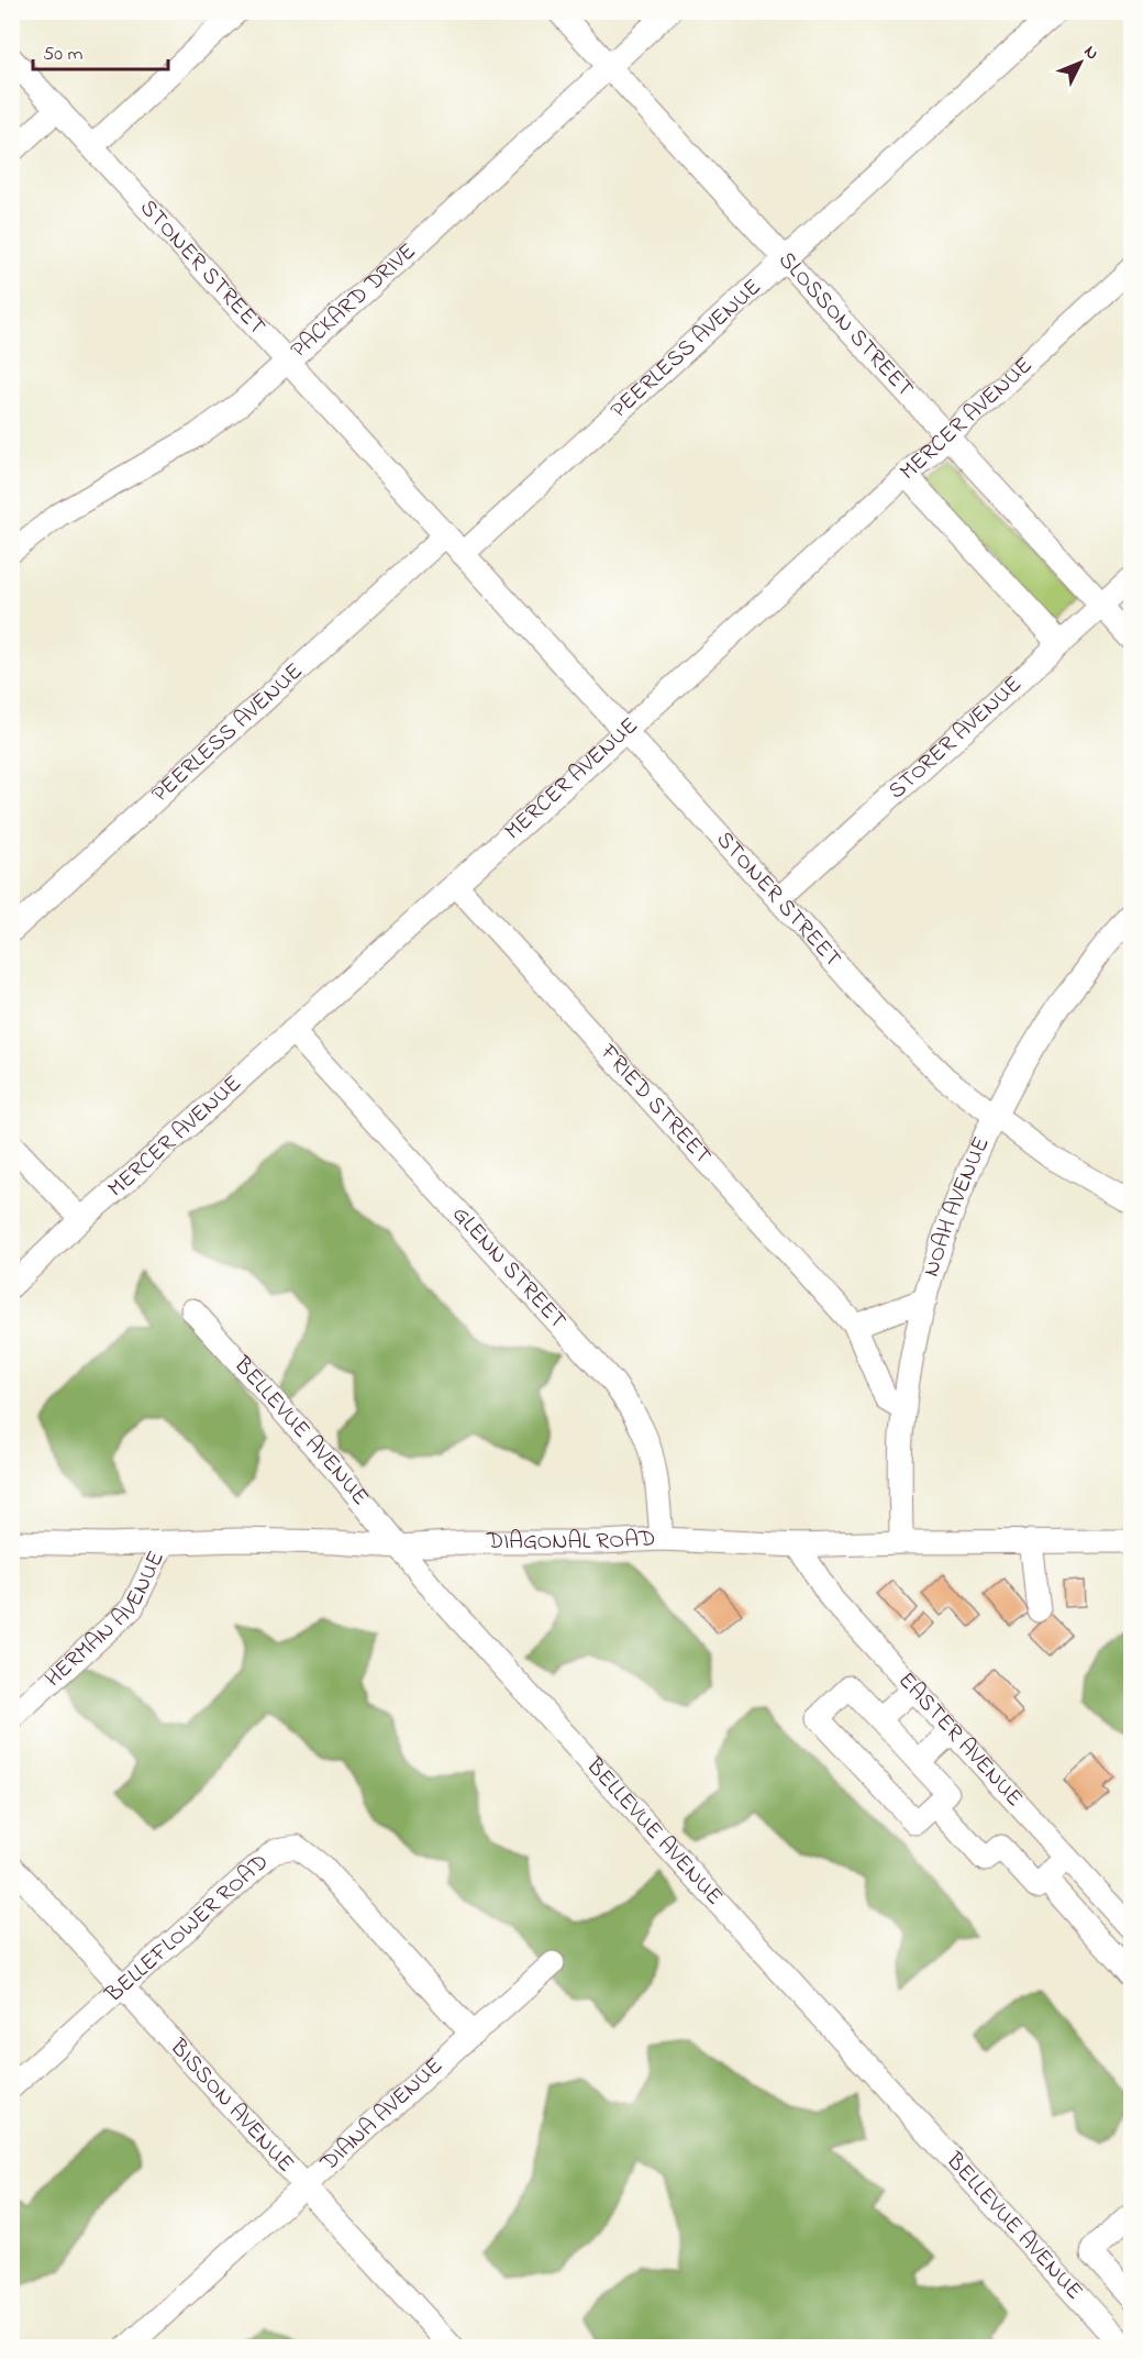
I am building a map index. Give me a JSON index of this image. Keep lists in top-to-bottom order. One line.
{"streets":{"street":["STONER STREET","PACKARD DRIVE","SLOSSON STREET","PEERLESS AVENUE","MERCER AVENUE","STORER AVENUE","FRIED STREET","NOAH AVENUE","GLENN STREET","BELLEVUE AVENUE","DIAGONAL ROAD","HERMAN AVENUE","EASTER AVENUE","BELLEFLOWER ROAD","BISSON AVENUE","DIANA AVENUE"]},"crossings":[["STONER STREET","PACKARD DRIVE"],["STONER STREET","PEERLESS AVENUE"],["STONER STREET","MERCER AVENUE"],["STONER STREET","STORER AVENUE"],["STONER STREET","NOAH AVENUE"],["PACKARD DRIVE","SLOSSON STREET"],["SLOSSON STREET","PEERLESS AVENUE"],["SLOSSON STREET","MERCER AVENUE"],["SLOSSON STREET","STORER AVENUE"],["MERCER AVENUE","FRIED STREET"],["MERCER AVENUE","GLENN STREET"],["FRIED STREET","NOAH AVENUE"],["NOAH AVENUE","DIAGONAL ROAD"],["GLENN STREET","DIAGONAL ROAD"],["BELLEVUE AVENUE","DIAGONAL ROAD"],["DIAGONAL ROAD","HERMAN AVENUE"],["DIAGONAL ROAD","EASTER AVENUE"],["BELLEFLOWER ROAD","BISSON AVENUE"],["BELLEFLOWER ROAD","DIANA AVENUE"],["BISSON AVENUE","DIANA AVENUE"]],"scale_bar":"50 m","north":"top right"}
